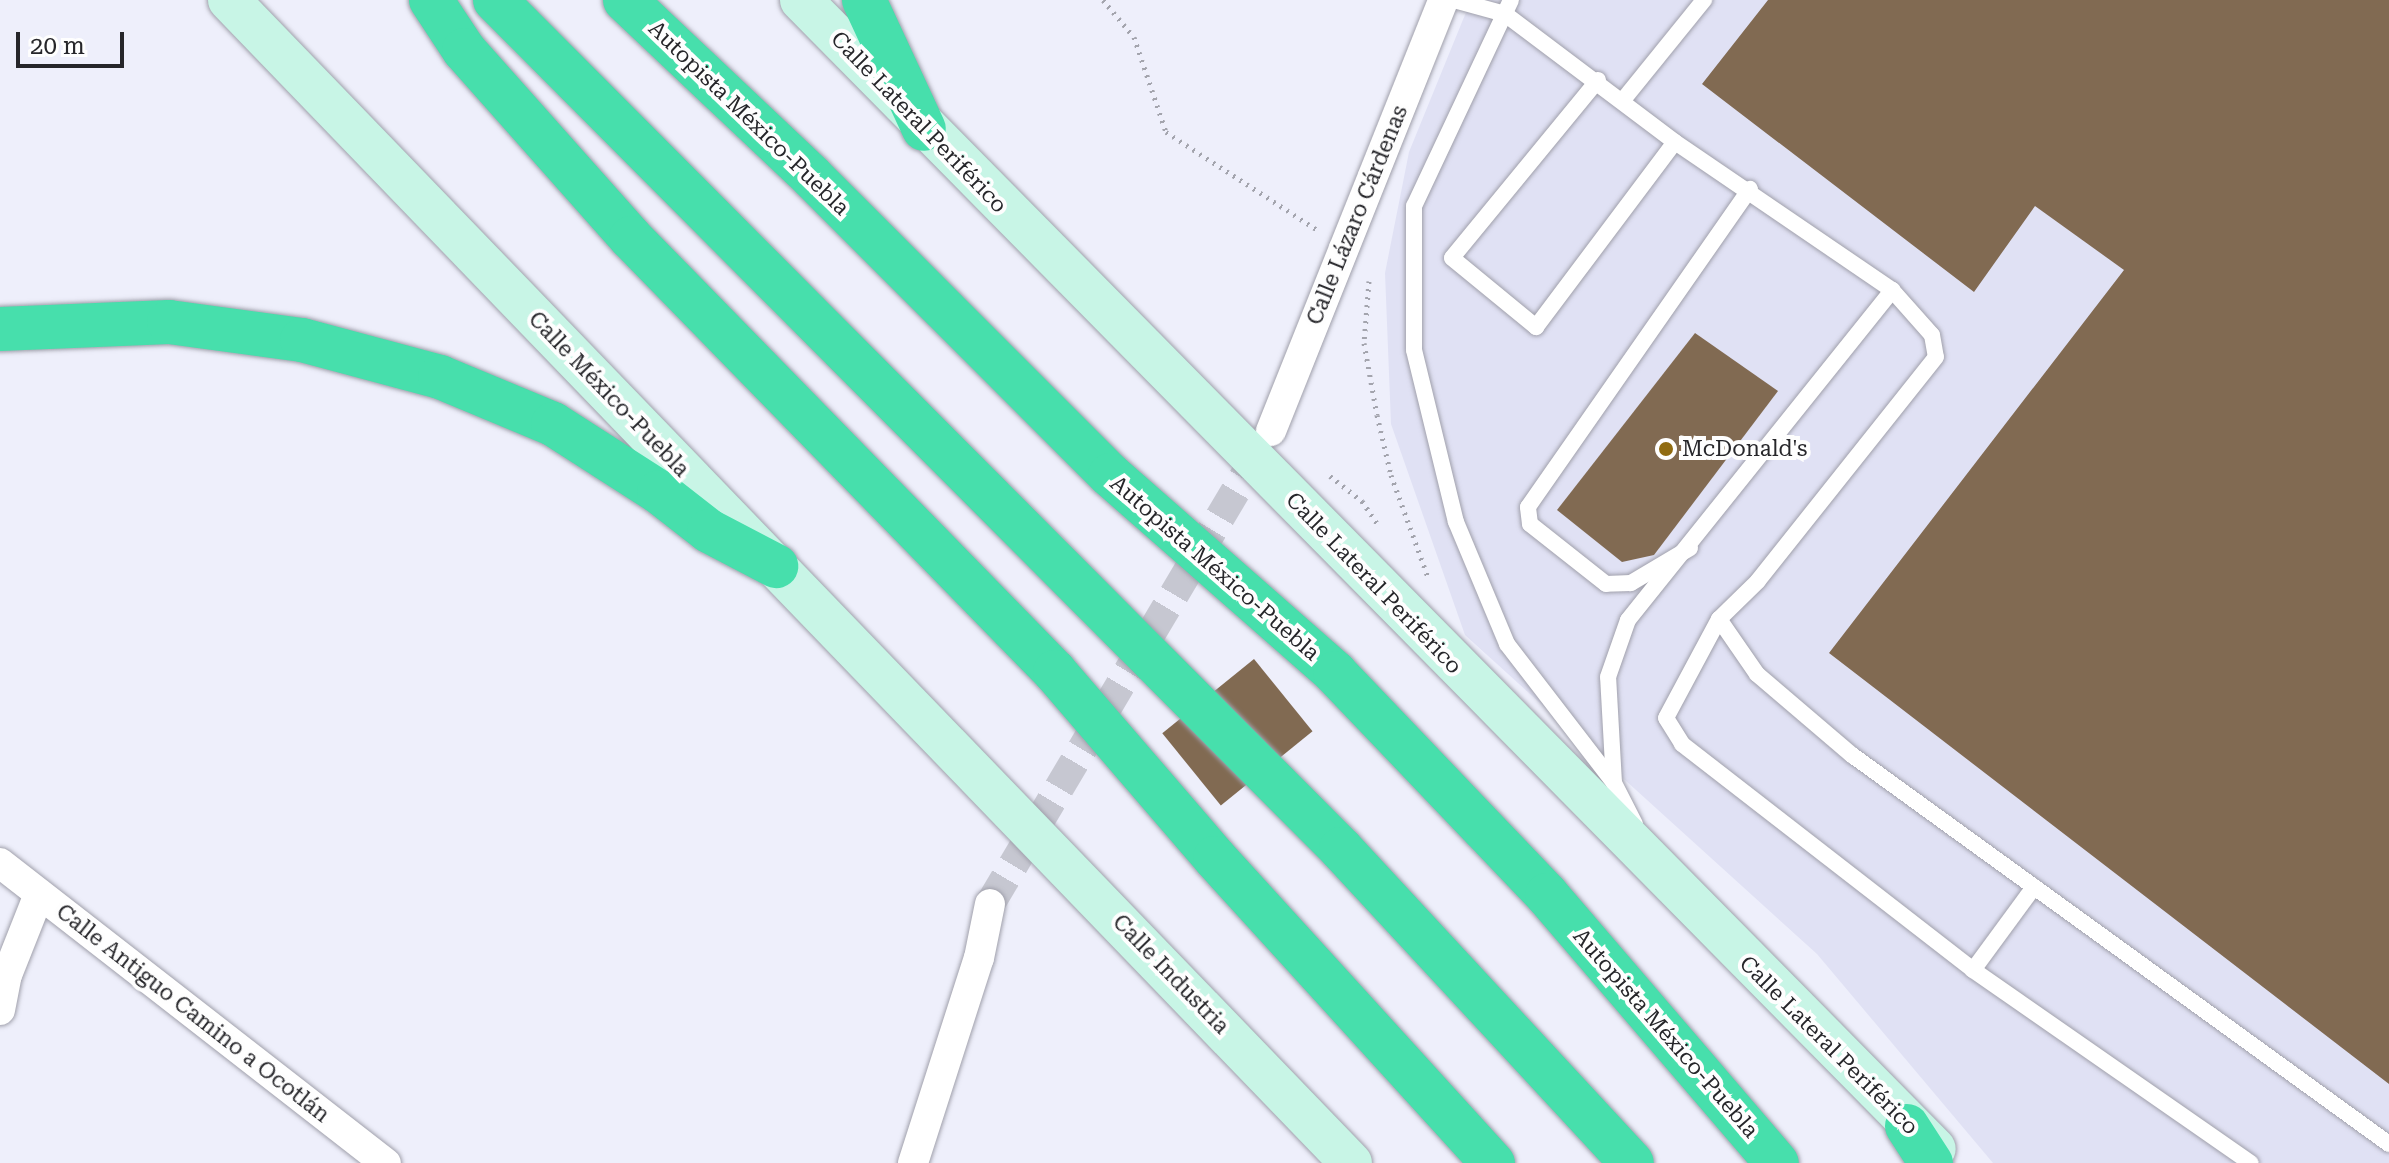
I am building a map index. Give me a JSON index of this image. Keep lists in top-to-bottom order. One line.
{"streets":{"highway":["Autopista México-Puebla"],"street":["Calle Lateral Periférico","Calle Lázaro Cárdenas","Calle México-Puebla","Calle Industria","Calle Antiguo Camino a Ocotlán"]},"crossings":[["Calle México-Puebla","Calle Industria"]],"places":["McDonald's"],"scale_bar":"20 m"}
